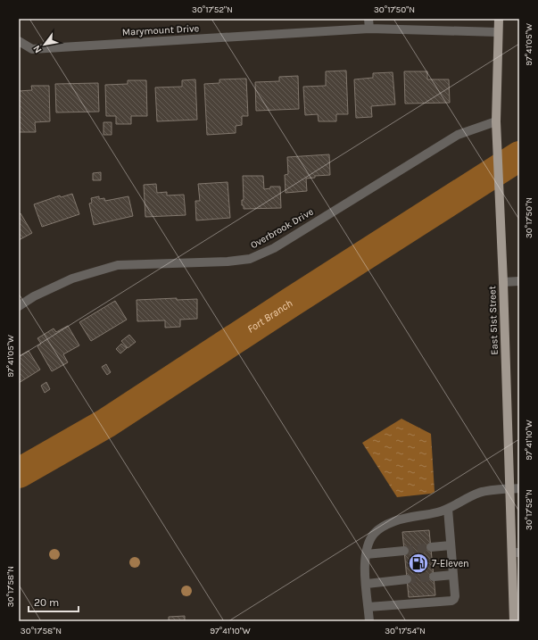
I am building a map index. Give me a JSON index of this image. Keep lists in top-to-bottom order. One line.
{"streets":{"main road":["East 51st Street"],"street":["Marymount Drive","Overbrook Drive"]},"crossings":[["Marymount Drive","East 51st Street"],["Overbrook Drive","East 51st Street"]],"water":["Fort Branch"],"places":{"fuel station":["7-Eleven"]},"scale_bar":"20 m","north":"bottom left","coordinates":["30°17'52\"N","30°17'50\"N","97°41'05\"W","97°41'10\"W","30°17'58\"N","30°17'54\"N"]}
